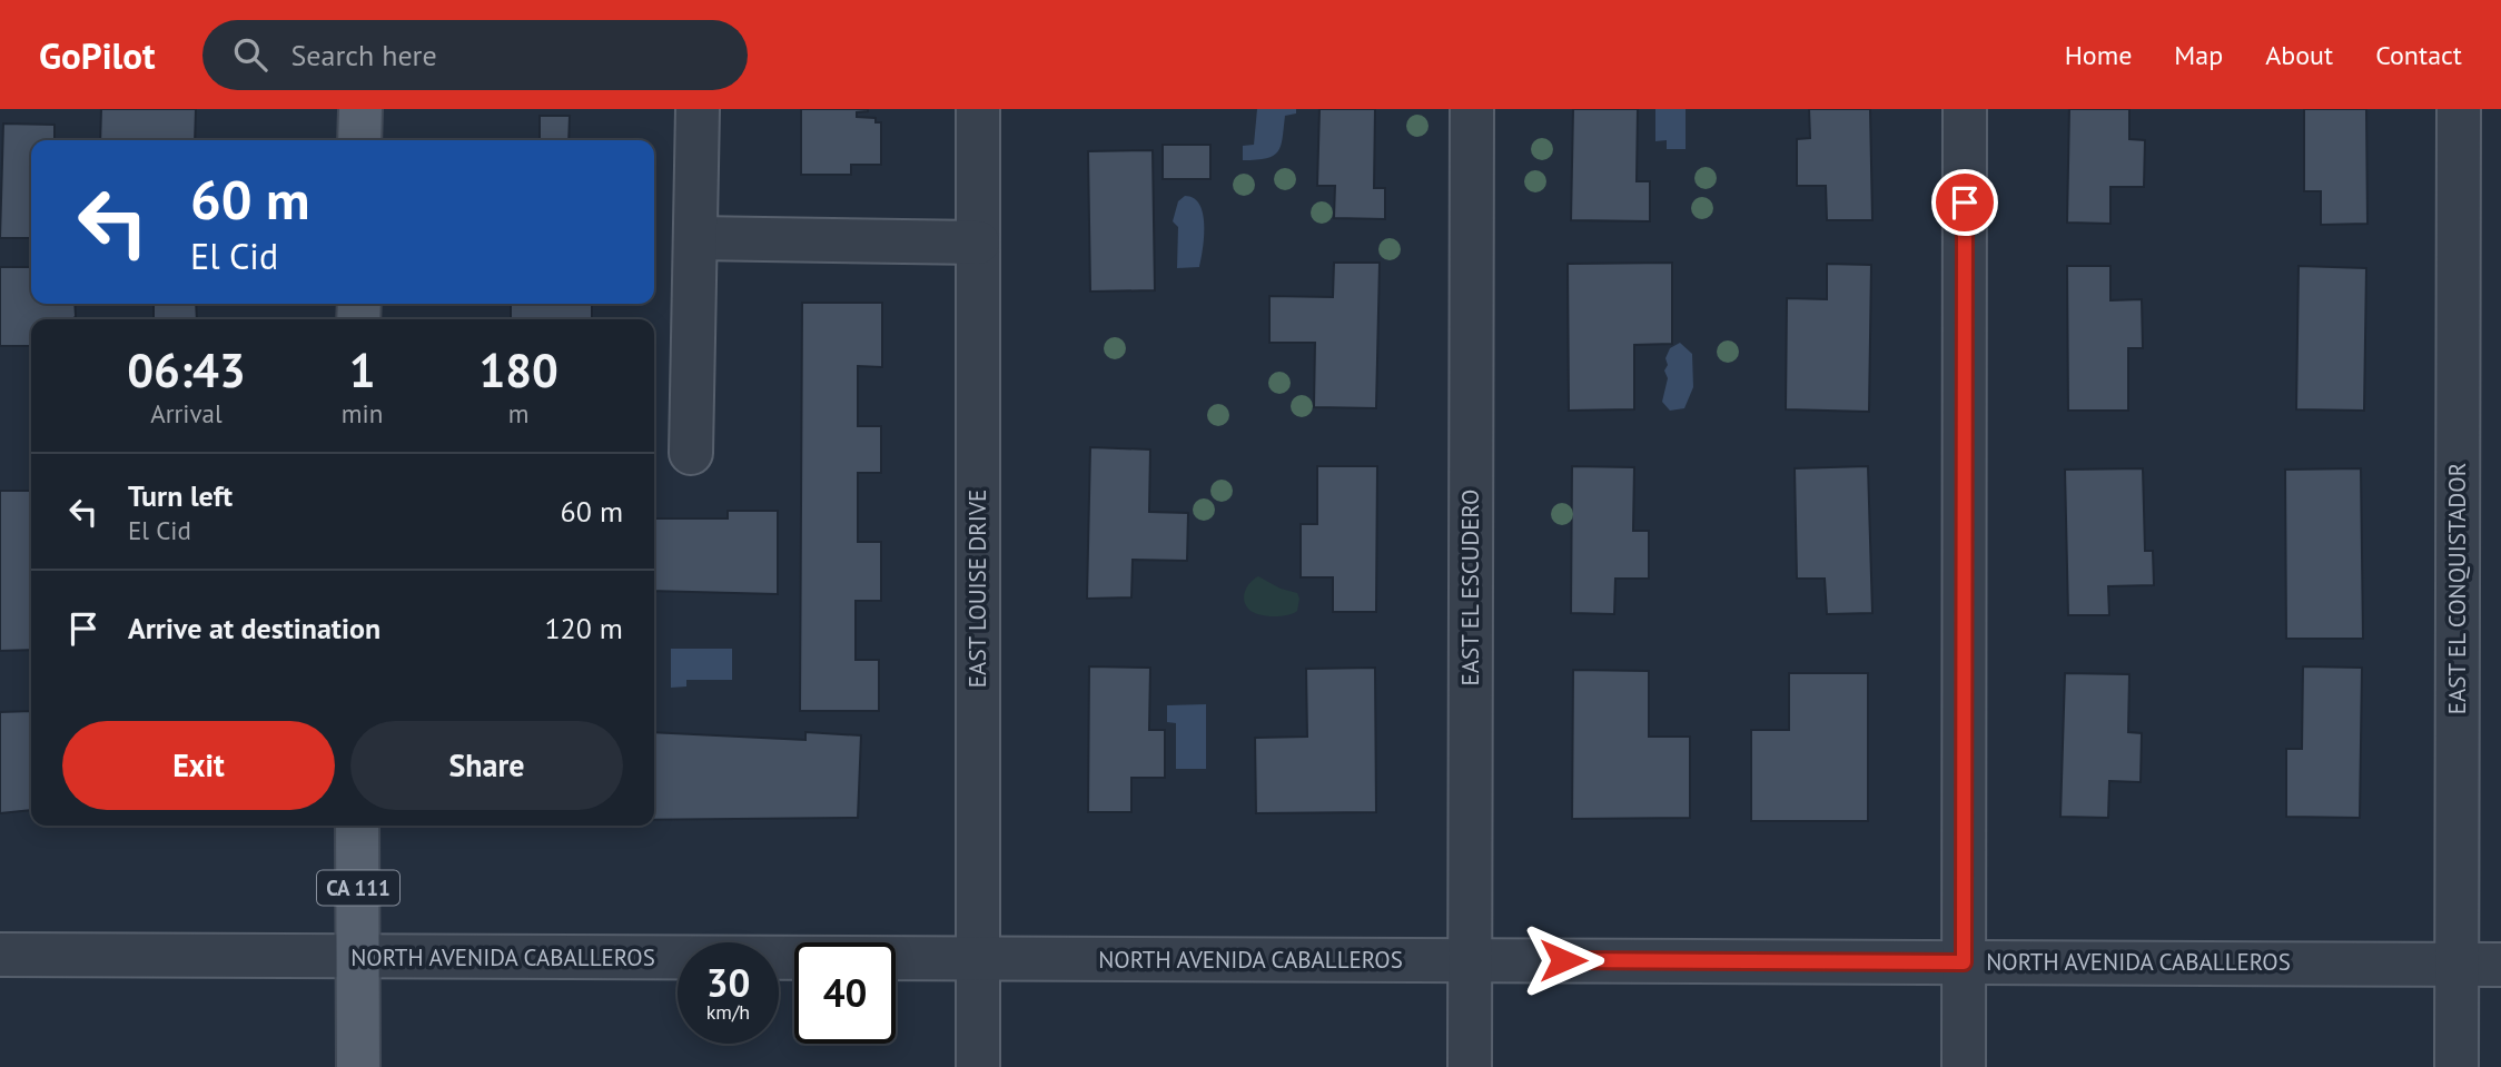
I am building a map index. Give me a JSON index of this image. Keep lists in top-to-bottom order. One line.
{"streets":{"main road":["CA 111"],"street":["EAST EL ESCUDERO","EAST LOUISE DRIVE","EAST EL CONQUISTADOR","NORTH AVENIDA CABALLEROS"]},"crossings":[["EAST EL ESCUDERO","NORTH AVENIDA CABALLEROS"],["EAST LOUISE DRIVE","NORTH AVENIDA CABALLEROS"],["EAST EL CONQUISTADOR","NORTH AVENIDA CABALLEROS"],["CA 111","NORTH AVENIDA CABALLEROS"]],"page":{"header":"GoPilot","search":"Search here","nav":["Home","Map","About","Contact"],"turn":["60 m","El Cid"],"eta":["06:43","Arrival","1","min","180","m"],"list":[{"name":"Turn left","note":"El Cid","value":"60 m"},{"name":"Arrive at destination","value":"120 m"}],"buttons":["Exit","Share"],"speed":"30 km/h","limit":"40"}}
